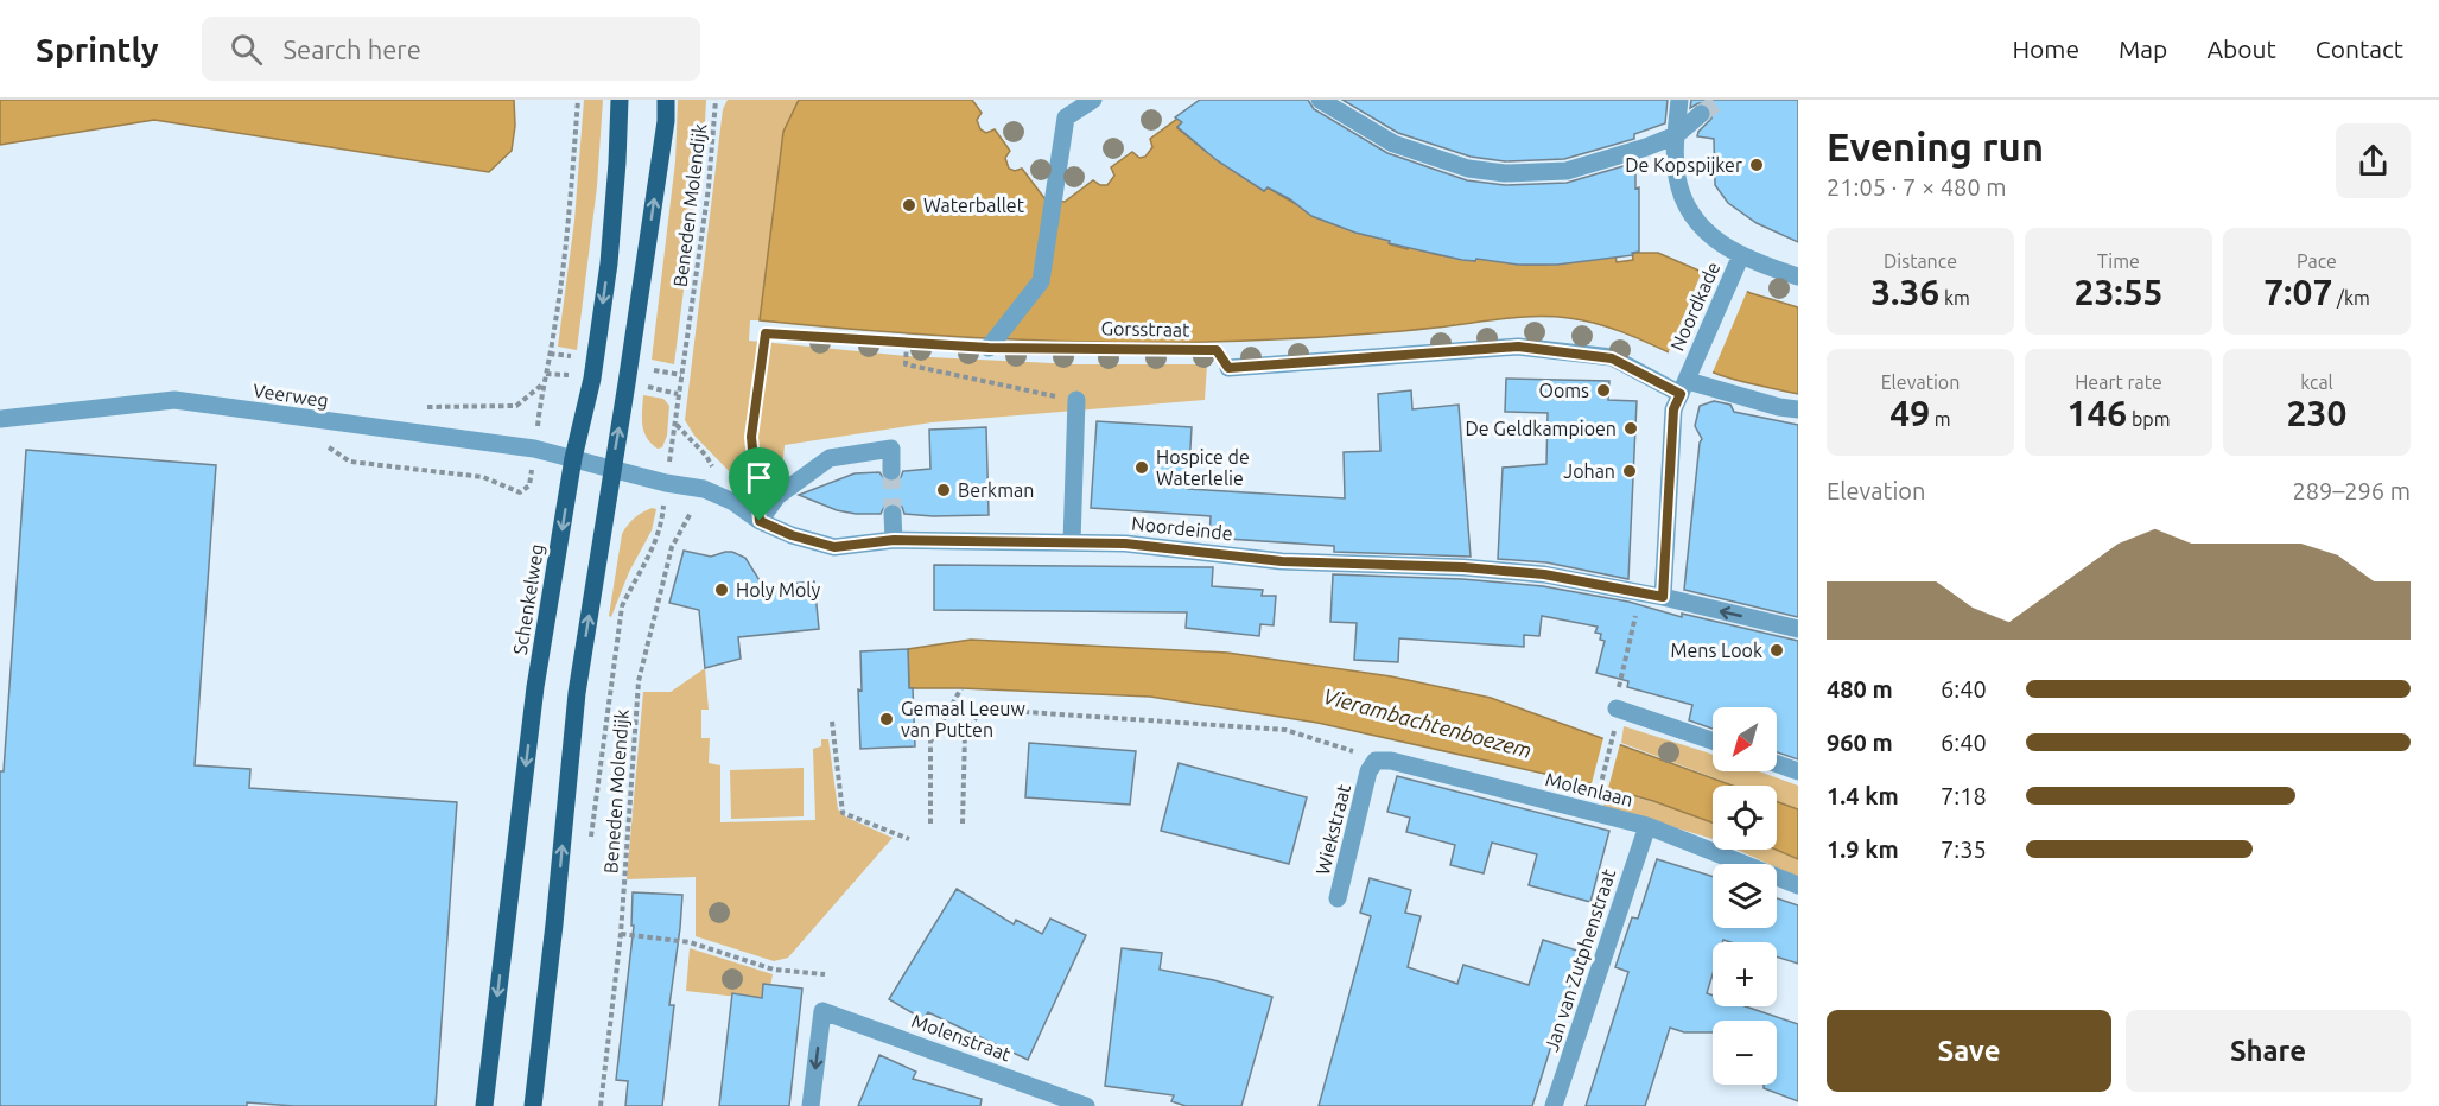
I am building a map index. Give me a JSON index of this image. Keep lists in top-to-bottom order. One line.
{"streets":{"main road":["Schenkelweg"],"street":["Noordkade","Veerweg","Noordeinde","Molenlaan","Wiekstraat","Jan van Zutphenstraat","Molenstraat"],"path":["Beneden Molendijk","Gorsstraat"]},"crossings":[["Beneden Molendijk","Noordeinde"],["Noordkade","Noordeinde"],["Gorsstraat","Noordeinde"],["Veerweg","Noordeinde"],["Veerweg","Schenkelweg"],["Noordeinde","Schenkelweg"],["Molenlaan","Wiekstraat"],["Molenlaan","Jan van Zutphenstraat"]],"water":["Vierambachtenboezem"],"places":["De Kopspijker","Waterballet","Ooms","De Geldkampioen","Hospice de Waterlelie","Johan","Berkman","Holy Moly","Mens Look","Gemaal Leeuw van Putten"],"north":"bottom left","page":{"header":"Sprintly","search":"Search here","nav":["Home","Map","About","Contact"],"heading":["Evening run","21:05 · 7 × 480 m"],"stats":[["Distance","3.36 km"],["Time","23:55"],["Pace","7:07 /km"],["Elevation","49 m"],["Heart rate","146 bpm"],["kcal","230"]],"chart":["Elevation","289–296 m"],"list":[{"name":"480 m","note":"6:40"},{"name":"960 m","note":"6:40"},{"name":"1.4 km","note":"7:18"},{"name":"1.9 km","note":"7:35"}],"map_buttons":["+","−"],"buttons":["Save","Share"]}}
